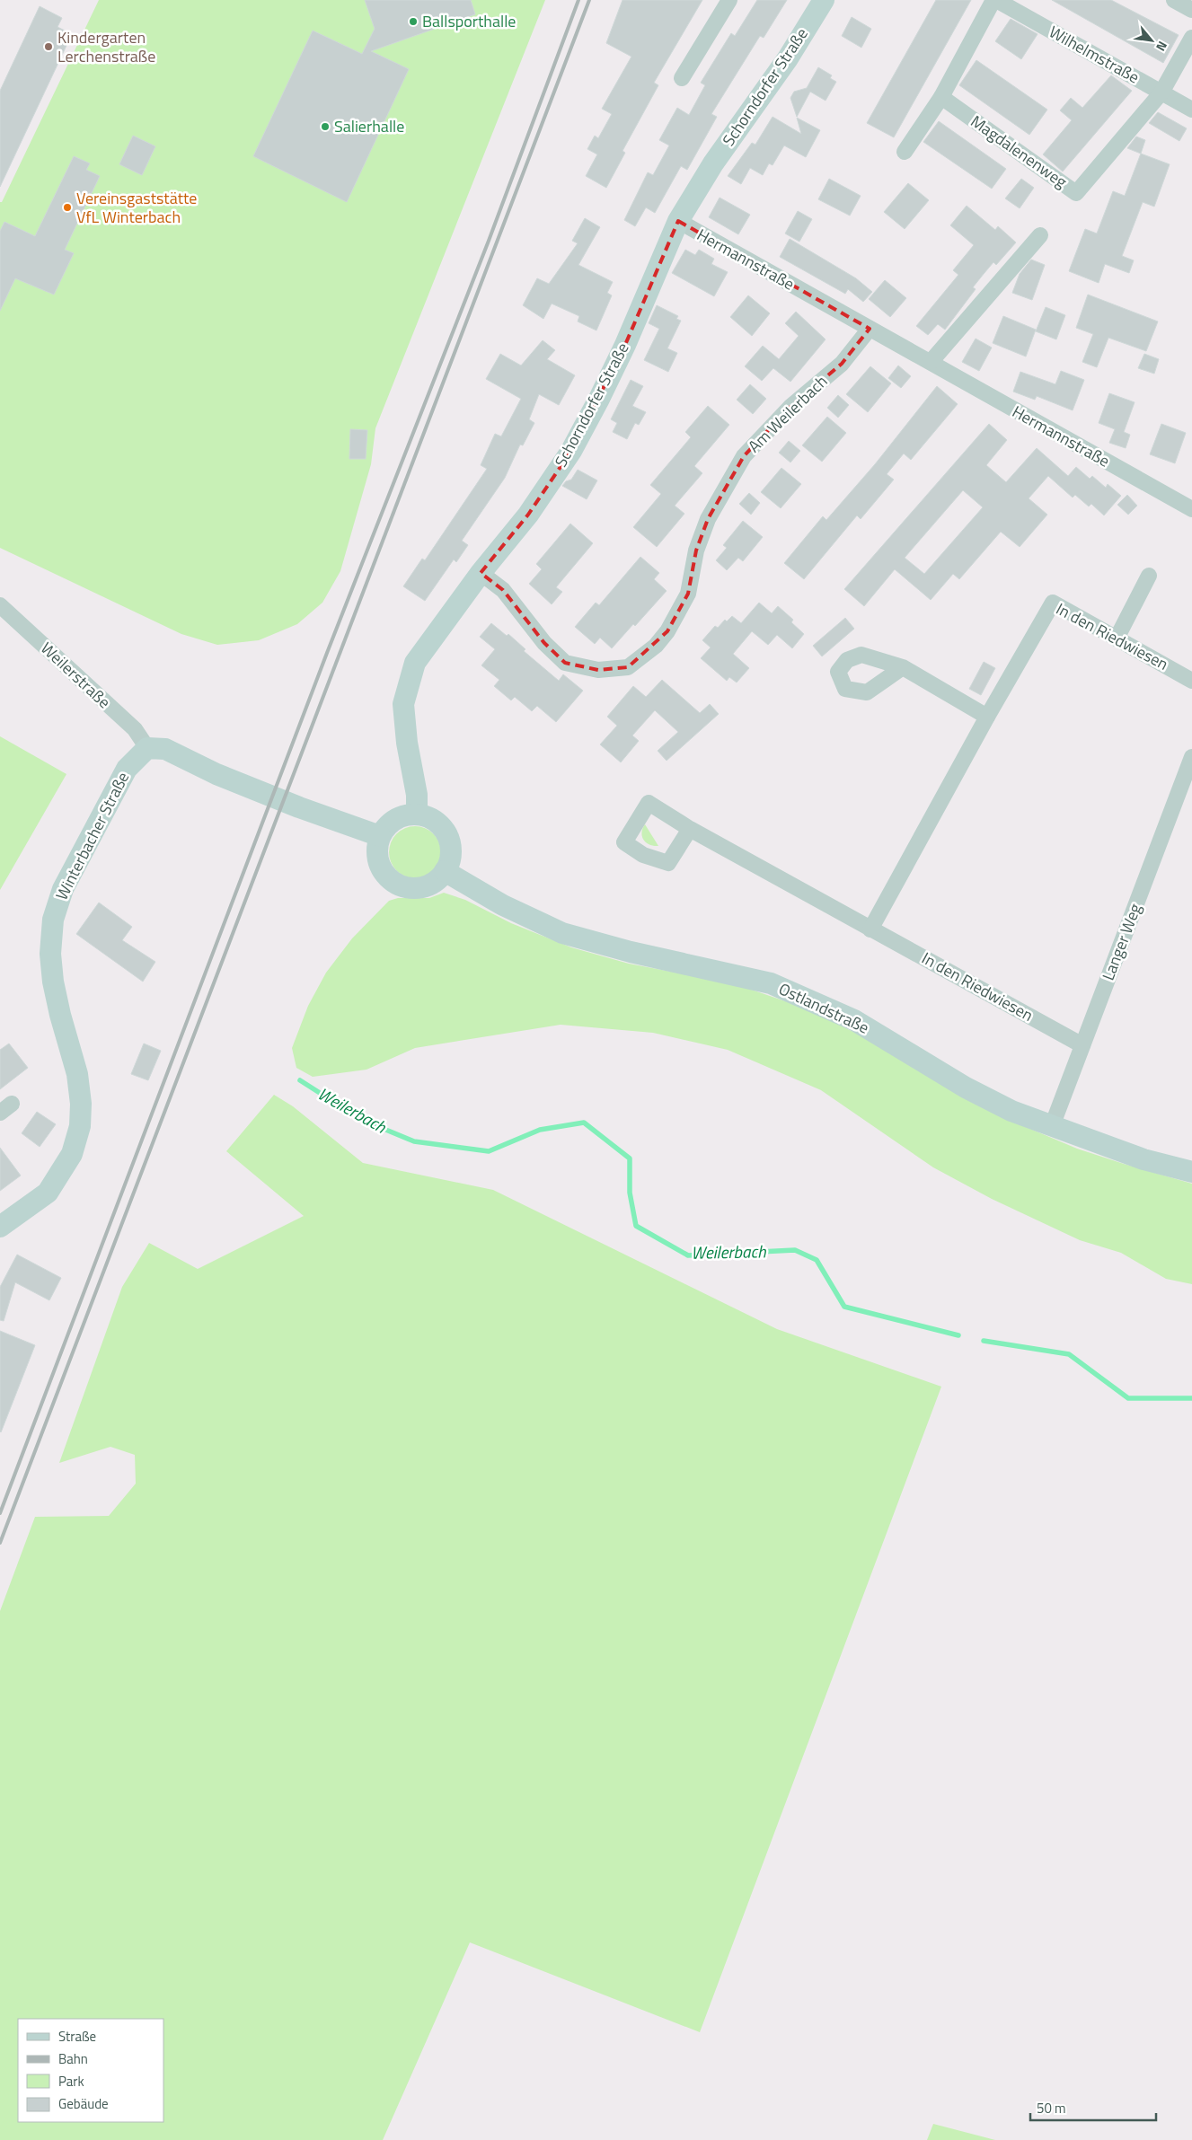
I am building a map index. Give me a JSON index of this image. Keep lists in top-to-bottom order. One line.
{"streets":{"street":["Wilhelmstraße","Schorndorfer Straße","Magdalenenweg","Hermannstraße","Am Weilerbach","In den Riedwiesen","Weilerstraße","Winterbacher Straße","Langer Weg","Ostlandstraße"]},"crossings":[["Wilhelmstraße","Magdalenenweg"],["Schorndorfer Straße","Hermannstraße"],["Schorndorfer Straße","Am Weilerbach"],["Schorndorfer Straße","Ostlandstraße"],["Hermannstraße","Am Weilerbach"],["In den Riedwiesen","Langer Weg"],["Weilerstraße","Winterbacher Straße"],["Langer Weg","Ostlandstraße"]],"water":["Weilerbach"],"places":["Ballsporthalle","Kindergarten Lerchenstraße","Salierhalle","Vereinsgaststätte VfL Winterbach"],"legend":["Straße","Bahn","Park","Gebäude"],"scale_bar":"50 m","north":"bottom right"}
